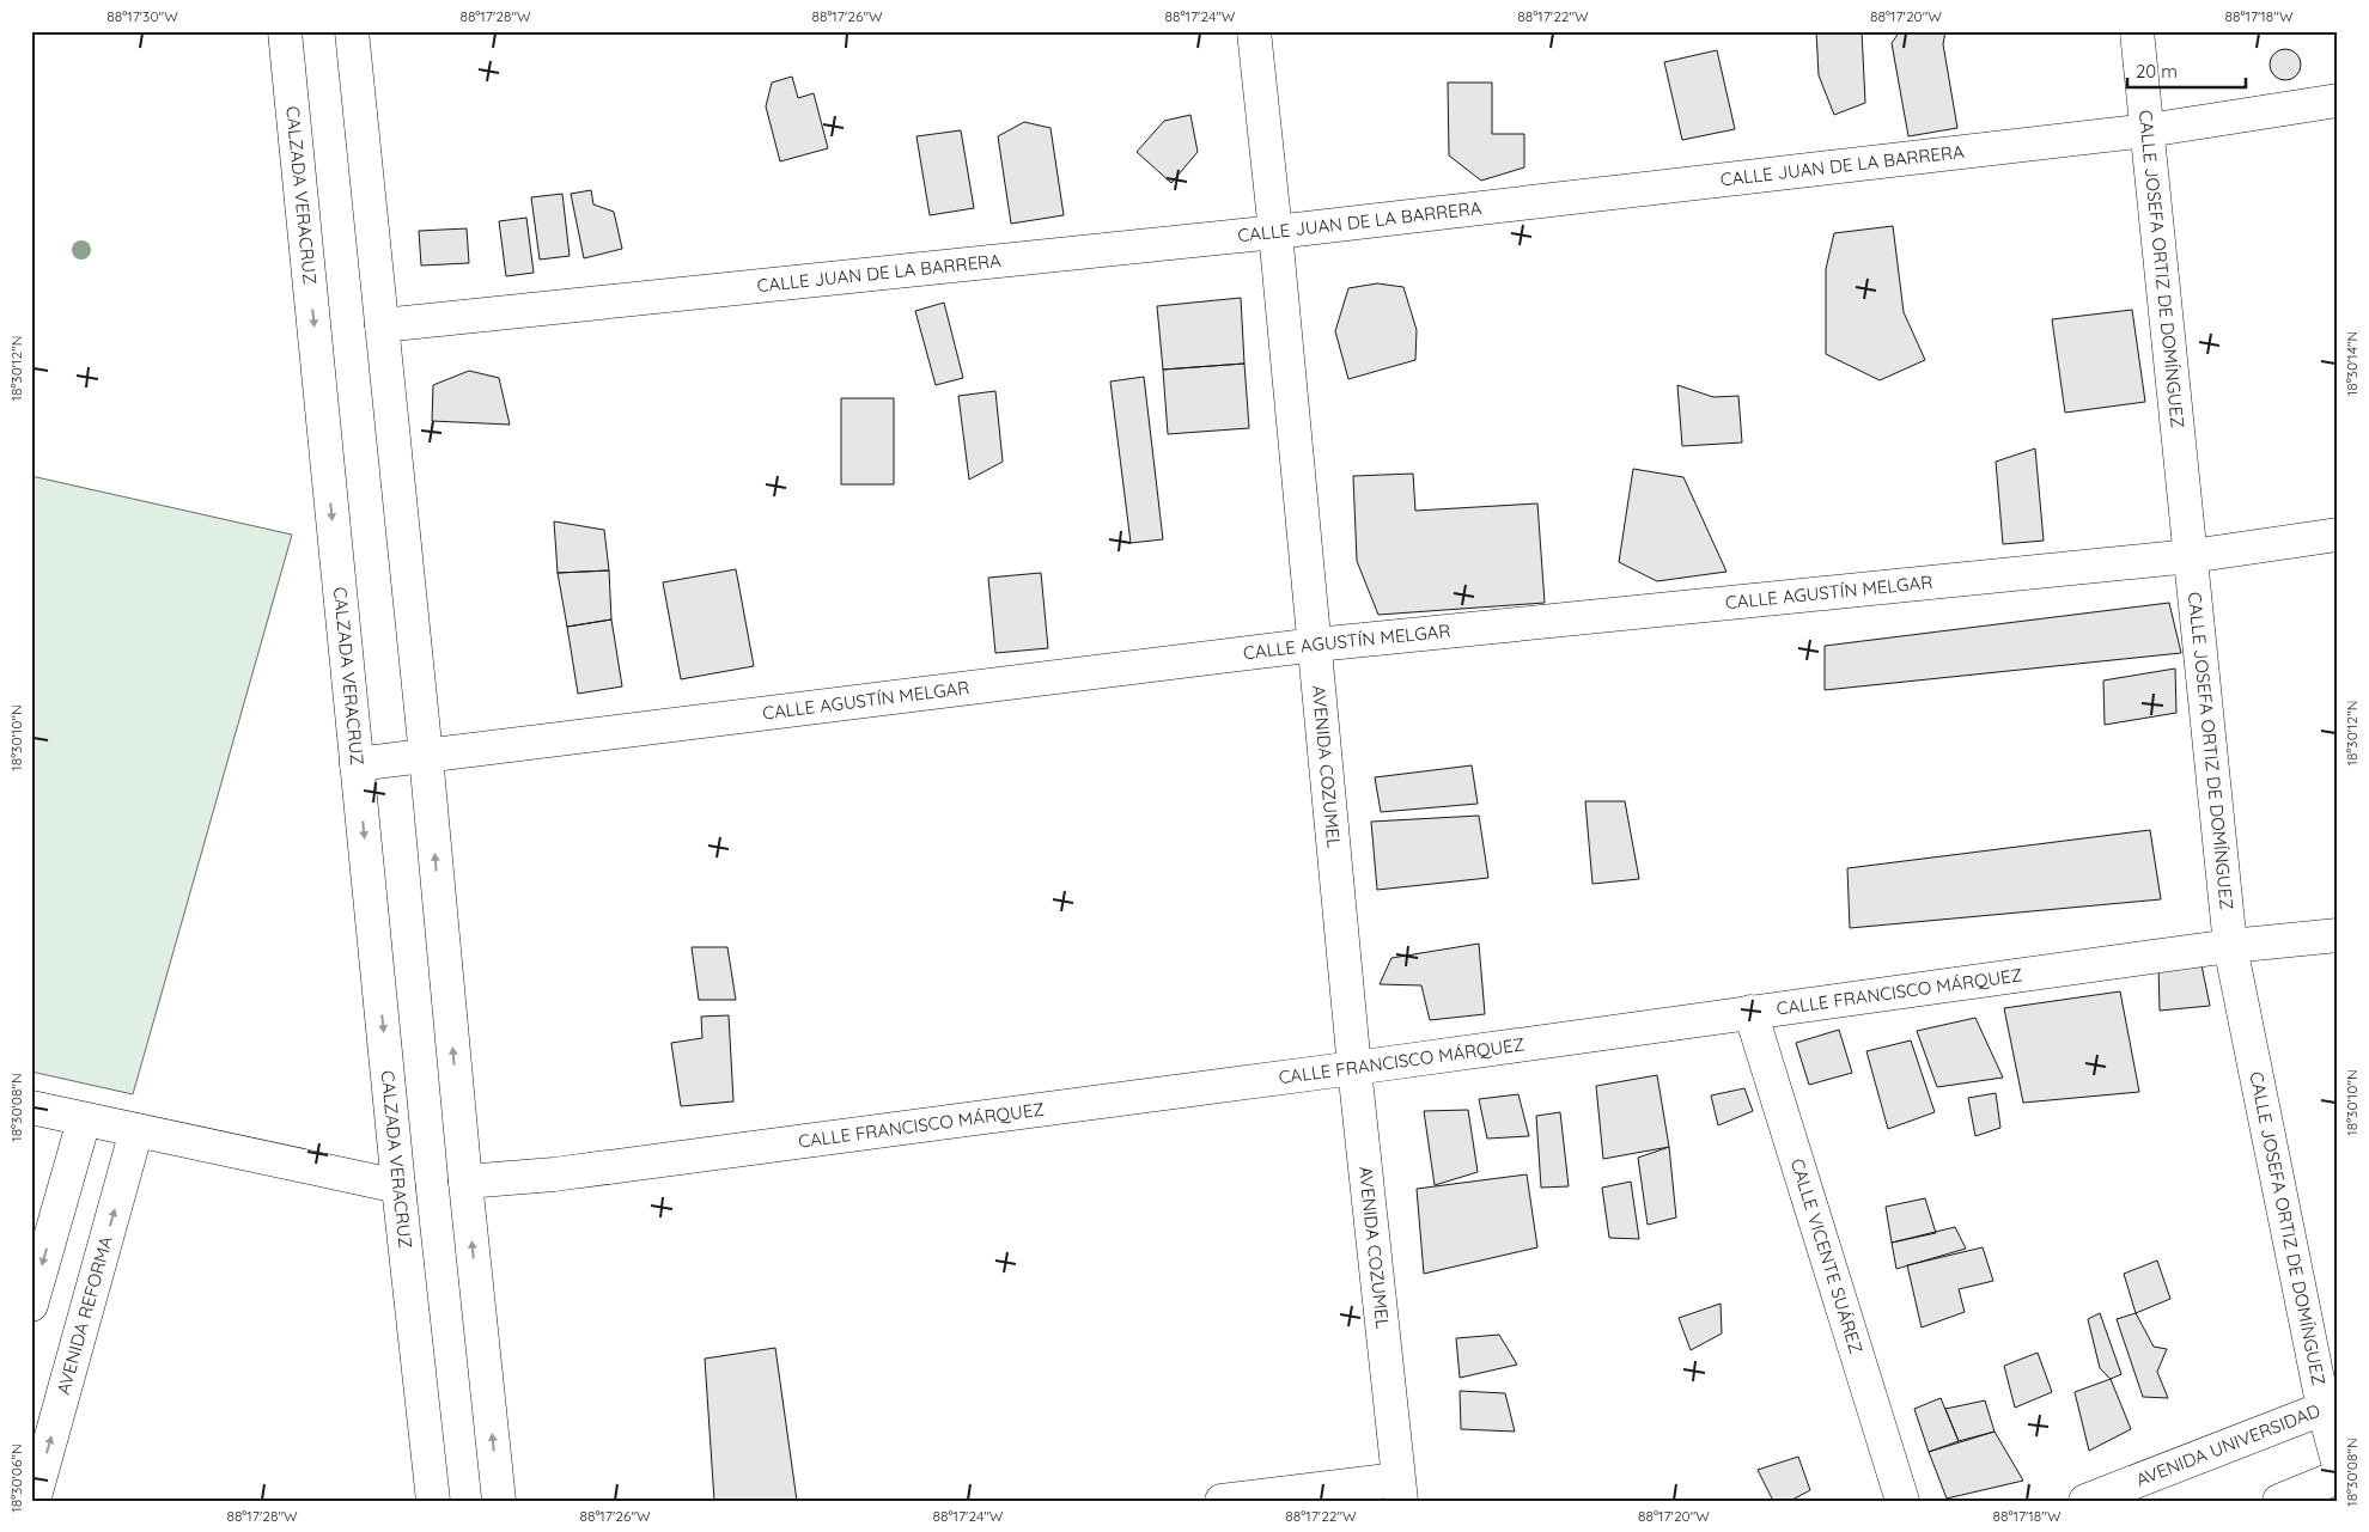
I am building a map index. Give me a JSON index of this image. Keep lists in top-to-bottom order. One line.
{"streets":{"street":["CALLE JUAN DE LA BARRERA","CALZADA VERACRUZ","CALLE JOSEFA ORTIZ DE DOMÍNGUEZ","CALLE AGUSTÍN MELGAR","AVENIDA COZUMEL","CALLE FRANCISCO MÁRQUEZ","CALLE VICENTE SUÁREZ","AVENIDA REFORMA","AVENIDA UNIVERSIDAD"]},"crossings":[["CALLE JUAN DE LA BARRERA","CALLE JOSEFA ORTIZ DE DOMÍNGUEZ"],["CALLE JUAN DE LA BARRERA","AVENIDA COZUMEL"],["CALZADA VERACRUZ","CALLE AGUSTÍN MELGAR"],["CALLE JOSEFA ORTIZ DE DOMÍNGUEZ","CALLE AGUSTÍN MELGAR"],["CALLE JOSEFA ORTIZ DE DOMÍNGUEZ","CALLE FRANCISCO MÁRQUEZ"],["CALLE JOSEFA ORTIZ DE DOMÍNGUEZ","AVENIDA UNIVERSIDAD"],["CALLE AGUSTÍN MELGAR","AVENIDA COZUMEL"],["AVENIDA COZUMEL","CALLE FRANCISCO MÁRQUEZ"],["CALLE FRANCISCO MÁRQUEZ","CALLE VICENTE SUÁREZ"]],"scale_bar":"20 m","coordinates":["88°17'30\"W","88°17'28\"W","88°17'26\"W","88°17'24\"W","88°17'22\"W","88°17'20\"W","88°17'18\"W","18°30'14\"N","18°30'12\"N","18°30'10\"N","18°30'08\"N","18°30'06\"N"]}
